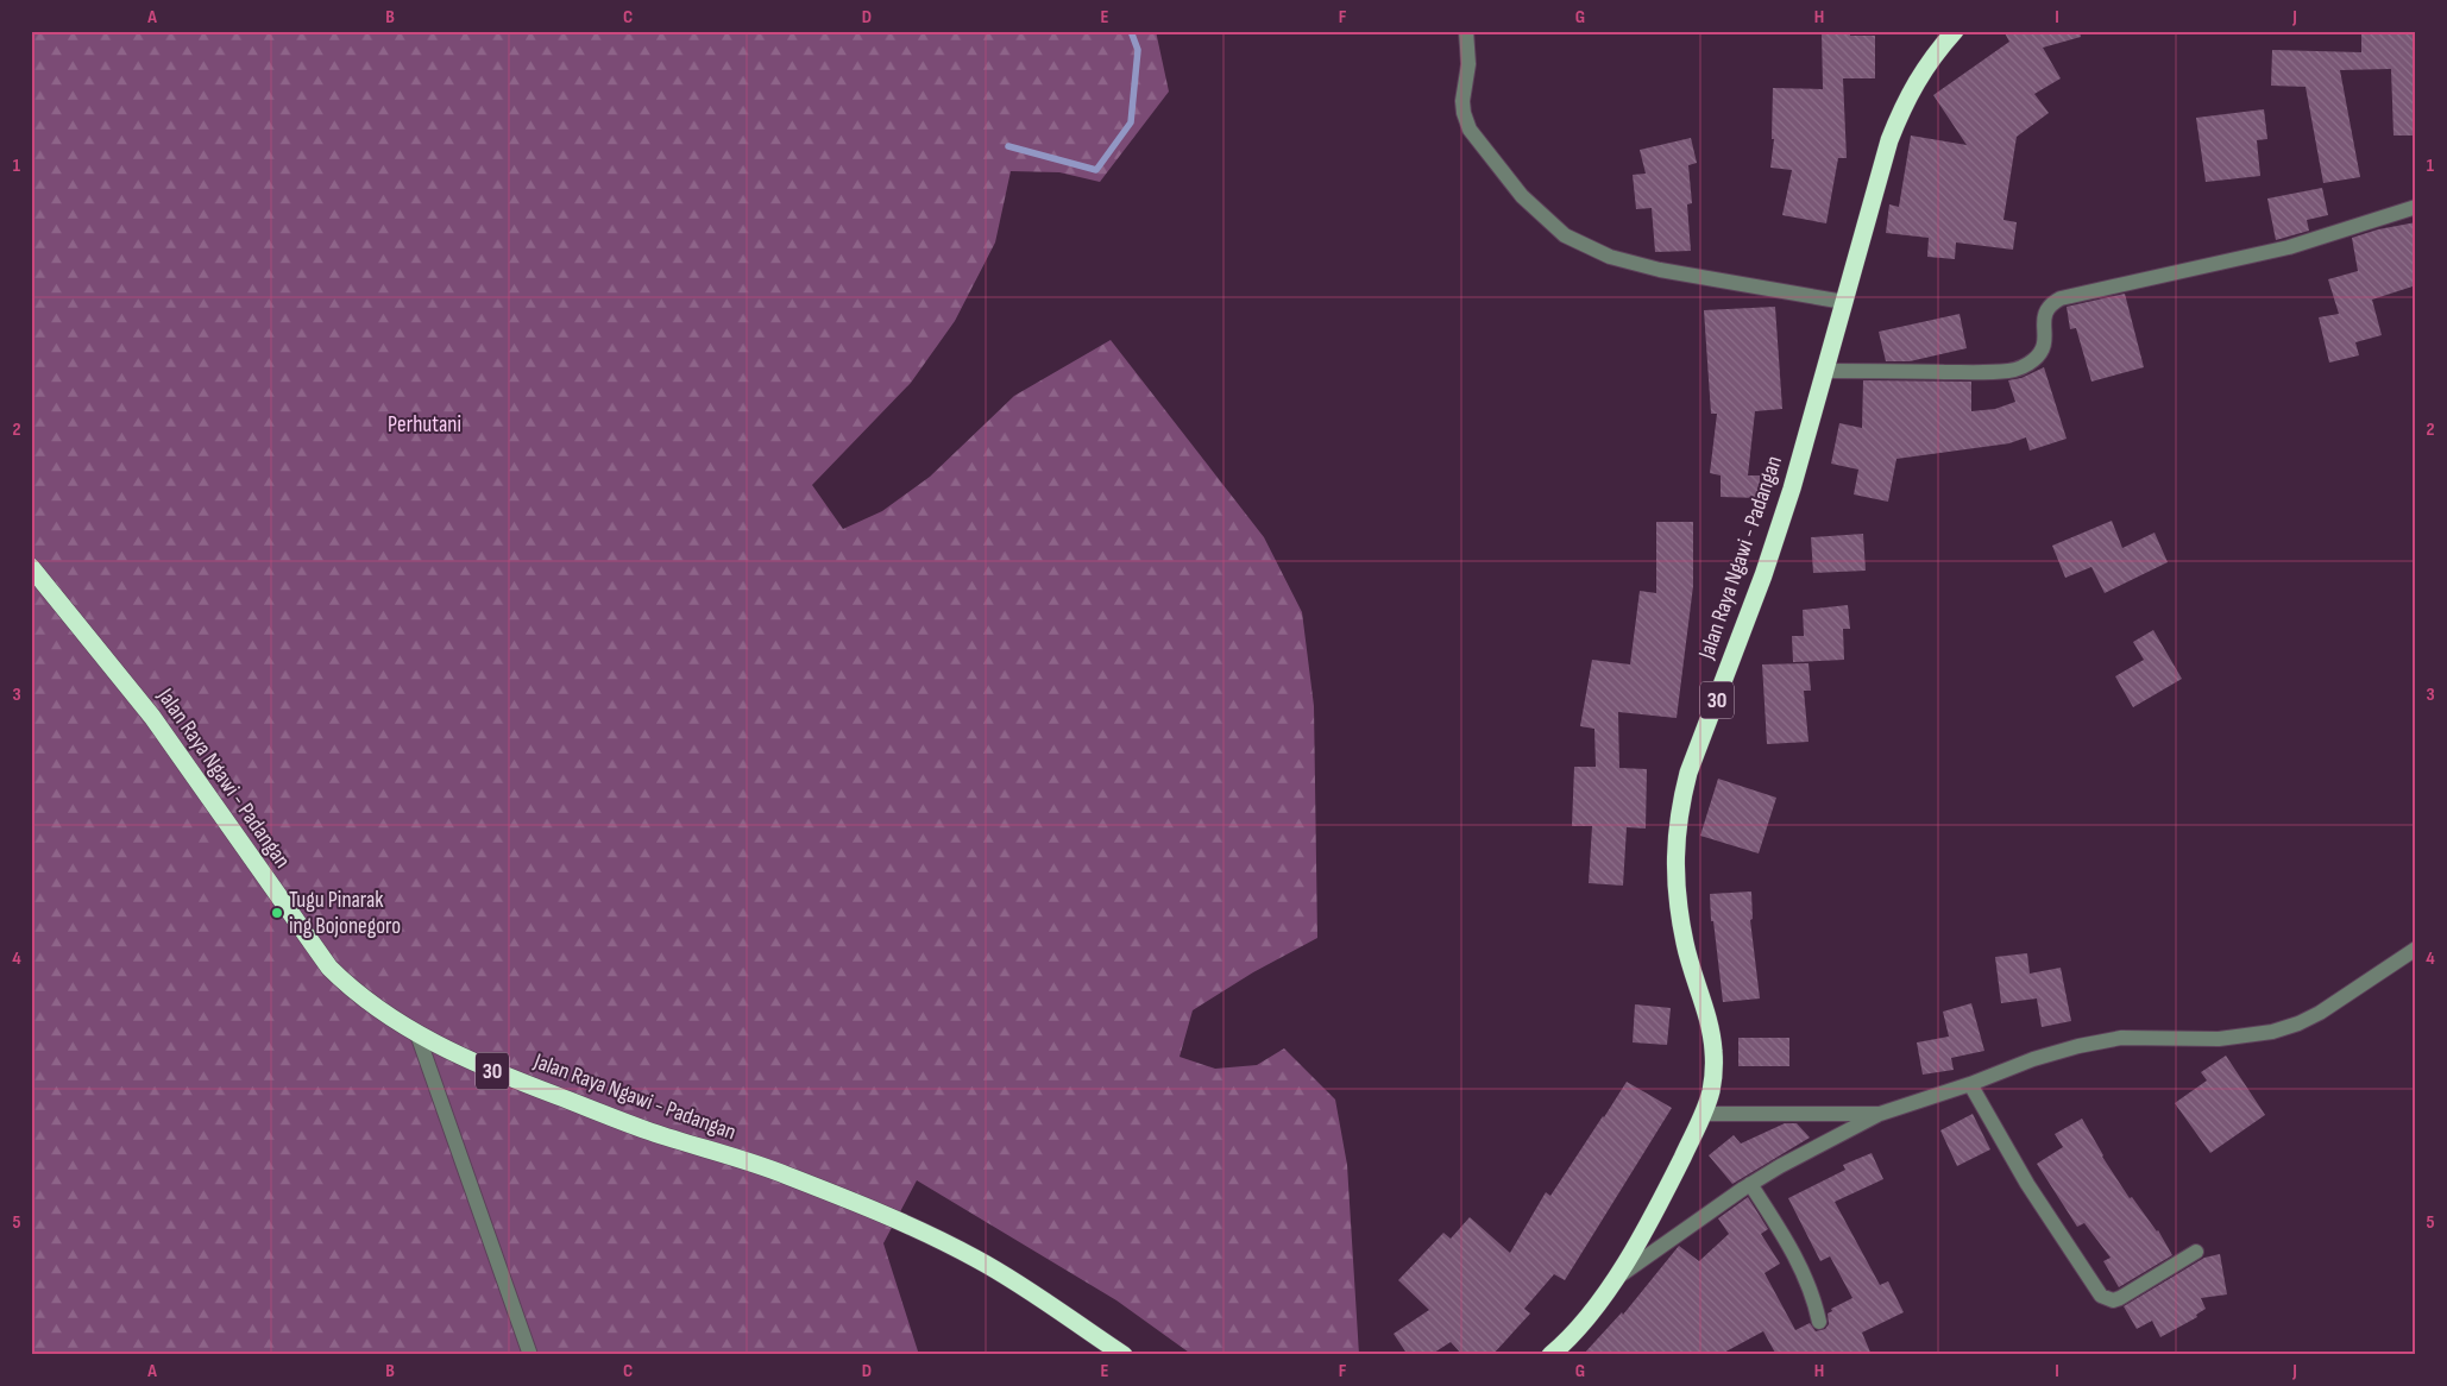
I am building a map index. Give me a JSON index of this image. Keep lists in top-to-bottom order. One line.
{"streets":{"highway":["Jalan Raya Ngawi - Padangan","30"]},"parks":["Perhutani"],"places":["Tugu Pinarak ing Bojonegoro"],"grid":{"columns":["A","B","C","D","E","F","G","H","I","J"],"rows":["1","2","3","4","5"]}}
